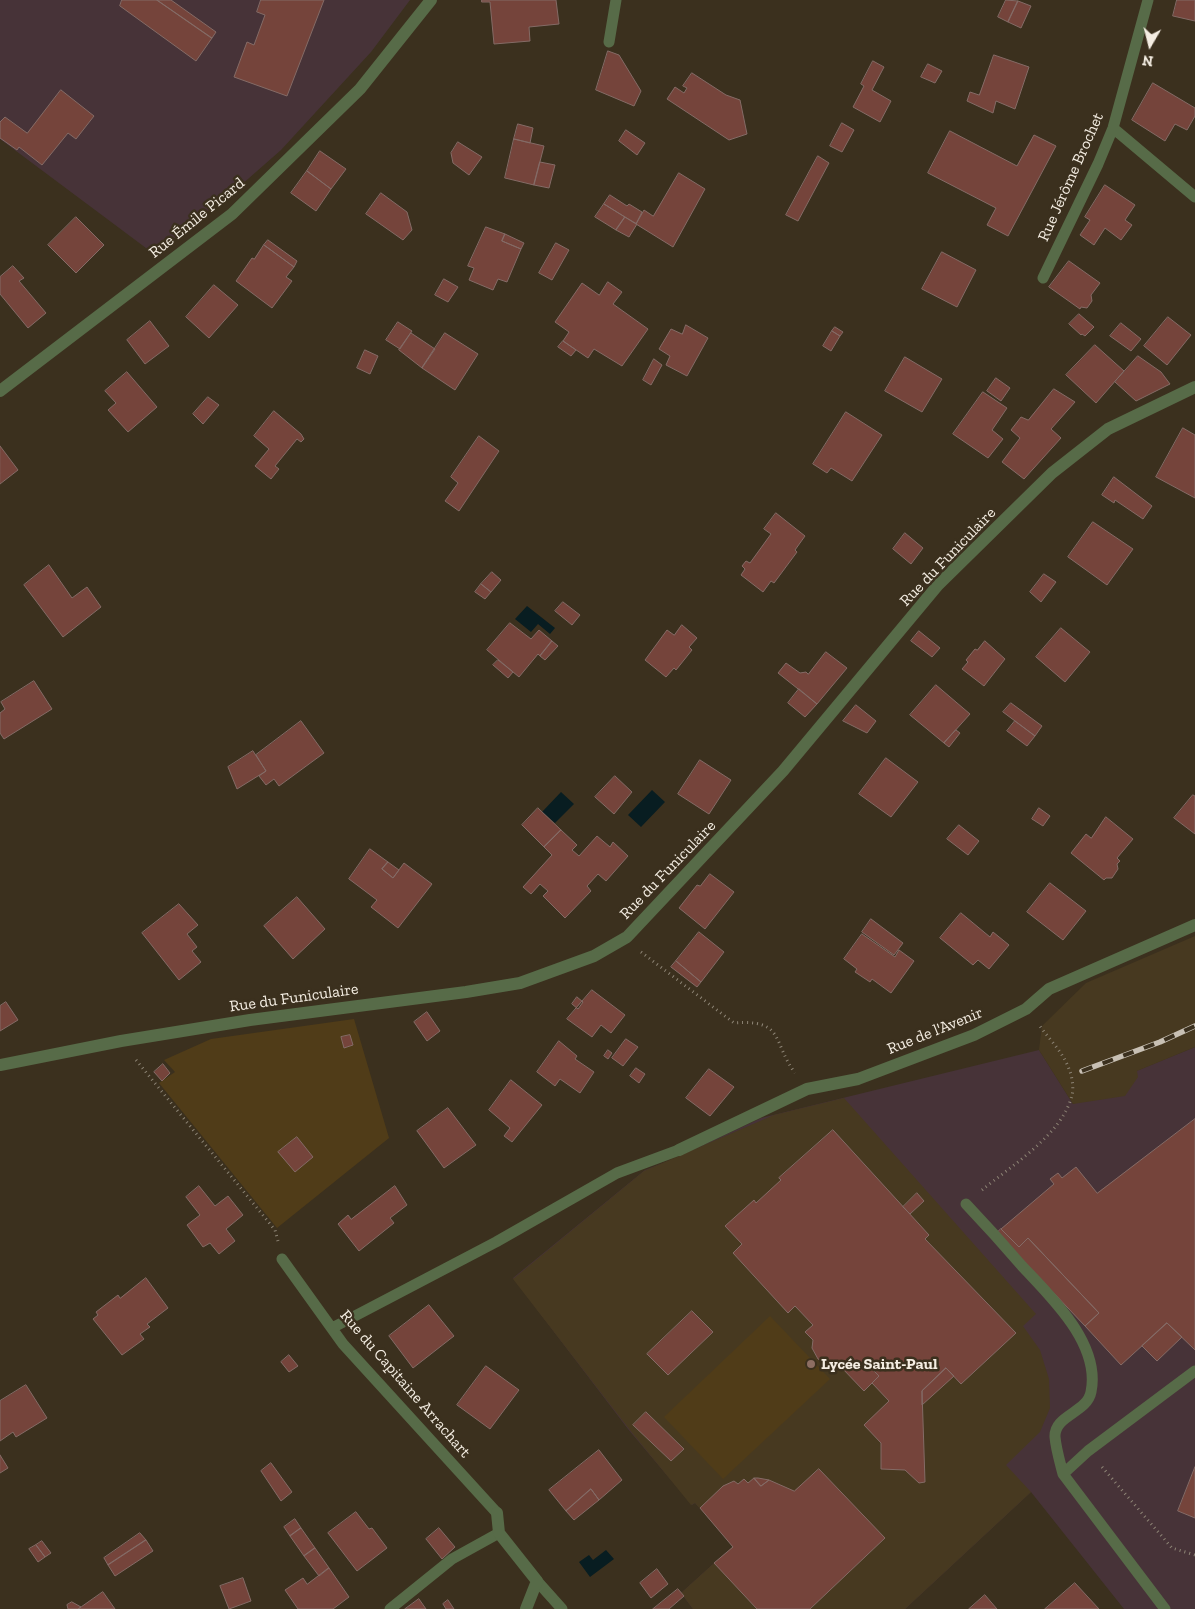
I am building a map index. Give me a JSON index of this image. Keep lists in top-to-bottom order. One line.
{"streets":{"street":["Rue Émile Picard","Rue du Funiculaire","Rue de l'Avenir","Rue du Capitaine Arrachart"],"lane":["Rue Jérôme Brochet"]},"places":["Lycée Saint-Paul"],"north":"bottom"}
